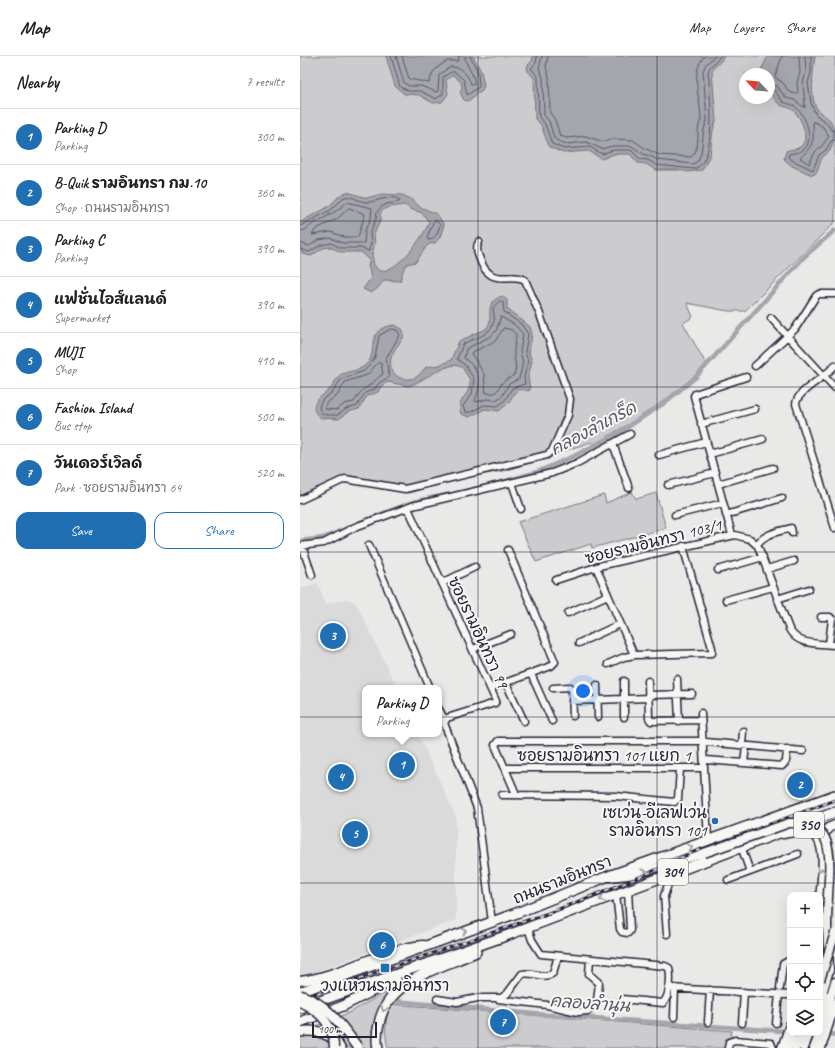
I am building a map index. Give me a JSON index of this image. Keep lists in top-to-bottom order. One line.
{"streets":{"highway":["304","ถนนรามอินทรา"],"main road":["350"],"street":["ซอยรามอินทรา 103/1","ซอยรามอินทรา 99","ซอยรามอินทรา 101 แยก 1"]},"crossings":[["350","ถนนรามอินทรา"]],"water":["คลองลำเกร็ด","คลองลำนุ่น"],"places":{"other":["เซเว่น-อีเลฟเว่น รามอินทรา 101"],"transit":["วงแหวนรามอินทรา"]},"scale_bar":"100 m","north":"top left","page":{"header":"Map","nav":["Map","Layers","Share"],"heading":["Nearby","7 results"],"list":[{"mark":"1","name":"Parking D","note":"Parking","value":"300 m"},{"mark":"2","name":"B-Quik รามอินทรา กม.10","note":"Shop · ถนนรามอินทรา","value":"360 m"},{"mark":"3","name":"Parking C","note":"Parking","value":"390 m"},{"mark":"4","name":"แฟชั่นไอส์แลนด์","note":"Supermarket","value":"390 m"},{"mark":"5","name":"MUJI","note":"Shop","value":"410 m"},{"mark":"6","name":"Fashion Island","note":"Bus stop","value":"500 m"},{"mark":"7","name":"วันเดอร์เวิลด์","note":"Park · ซอยรามอินทรา 64","value":"520 m"}],"buttons":["Save","Share"],"pins":["3","1","4","2","5","6","7"],"popup":["Parking D","Parking"],"map_buttons":["+","−"],"scale":"100 m"}}
